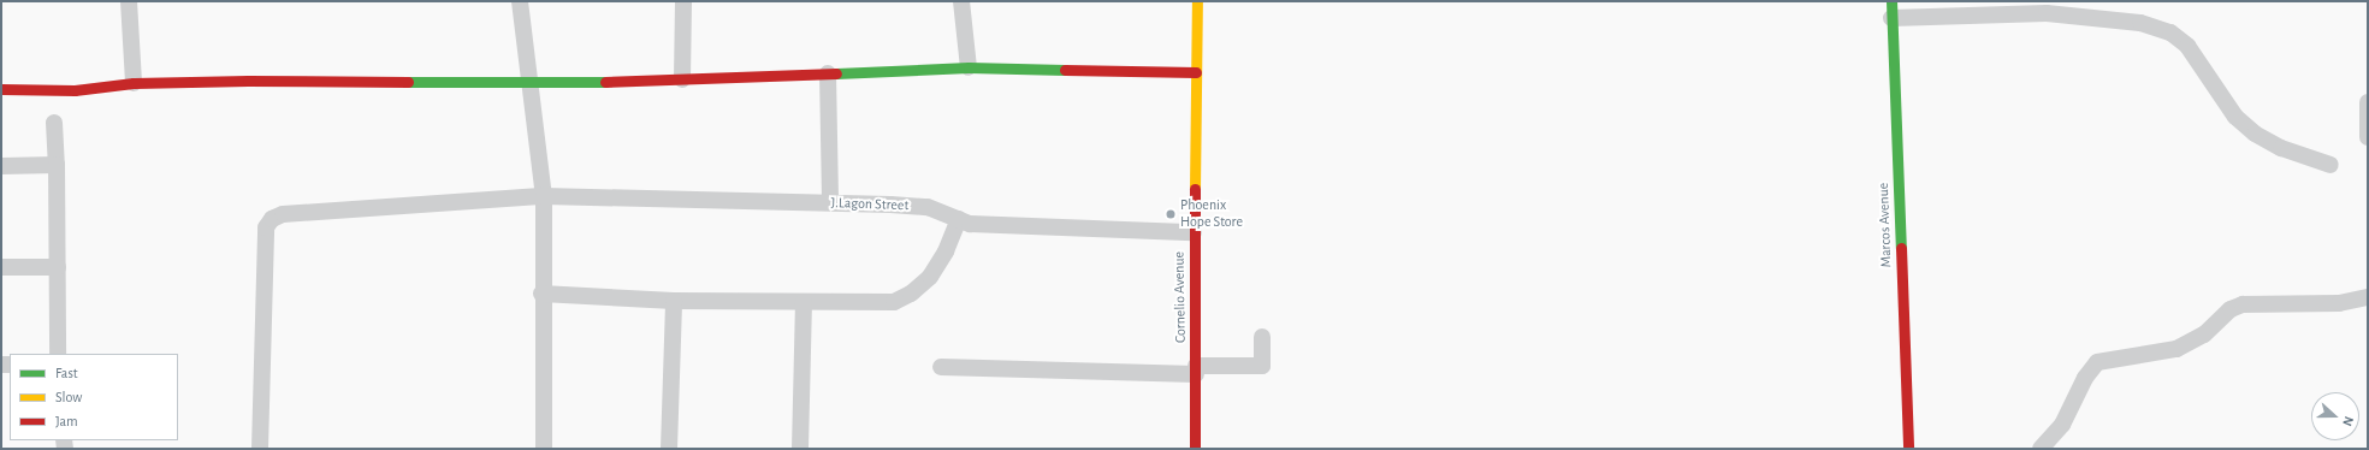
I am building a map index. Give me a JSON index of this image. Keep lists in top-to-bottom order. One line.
{"streets":{"street":["J.Lagon Street","Marcos Avenue","Cornelio Avenue"]},"crossings":[["J.Lagon Street","Cornelio Avenue"]],"places":["Phoenix Hope Store"],"legend":["Fast","Slow","Jam"],"north":"right"}
